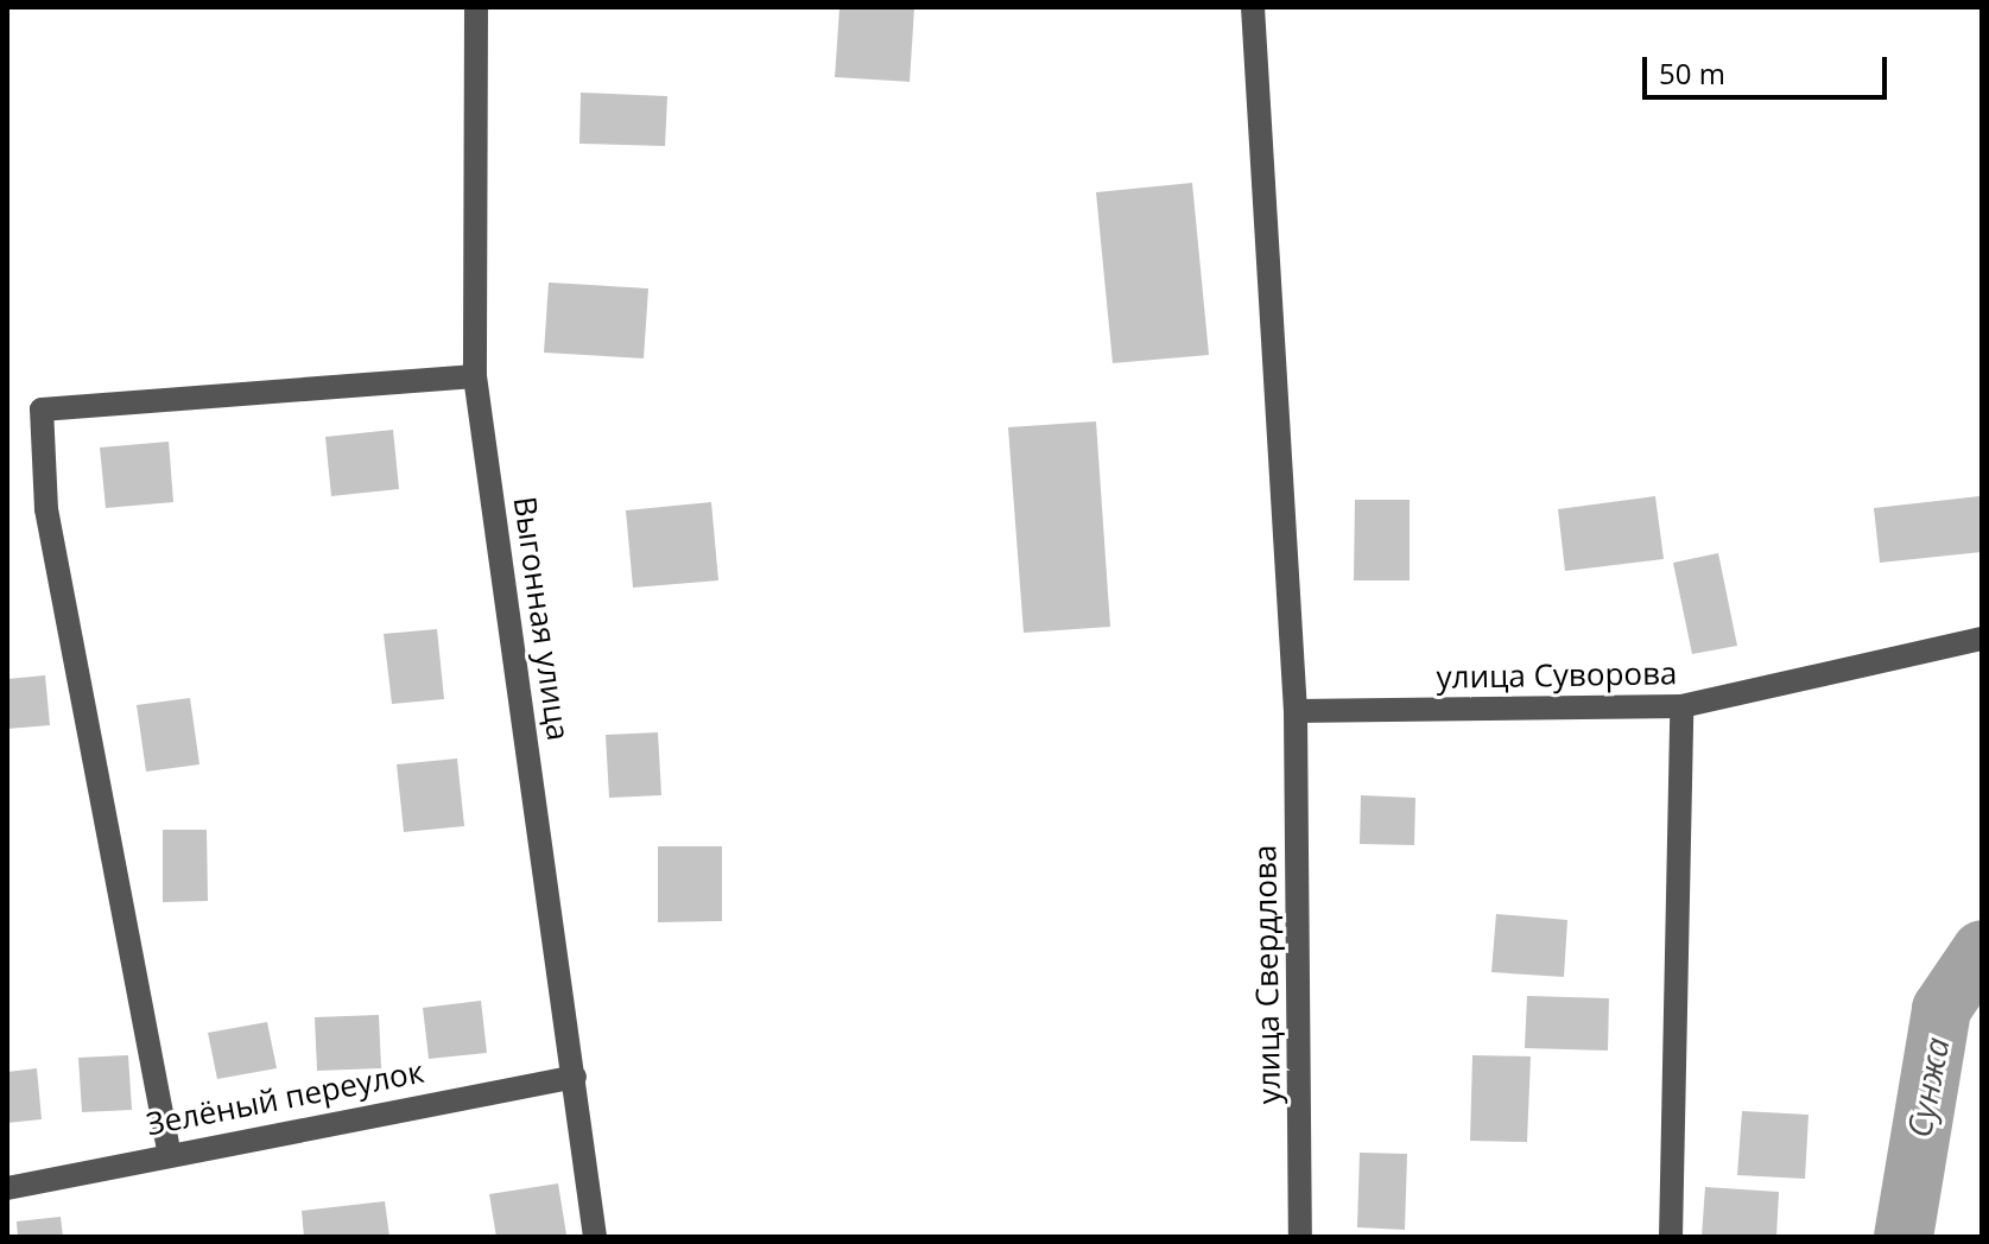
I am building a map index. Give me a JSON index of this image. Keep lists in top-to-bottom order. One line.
{"streets":{"street":["Выгонная улица","улица Суворова","улица Свердлова","Зелёный переулок"]},"crossings":[["Выгонная улица","Зелёный переулок"],["улица Суворова","улица Свердлова"]],"water":["Сунжа"],"scale_bar":"50 m"}
